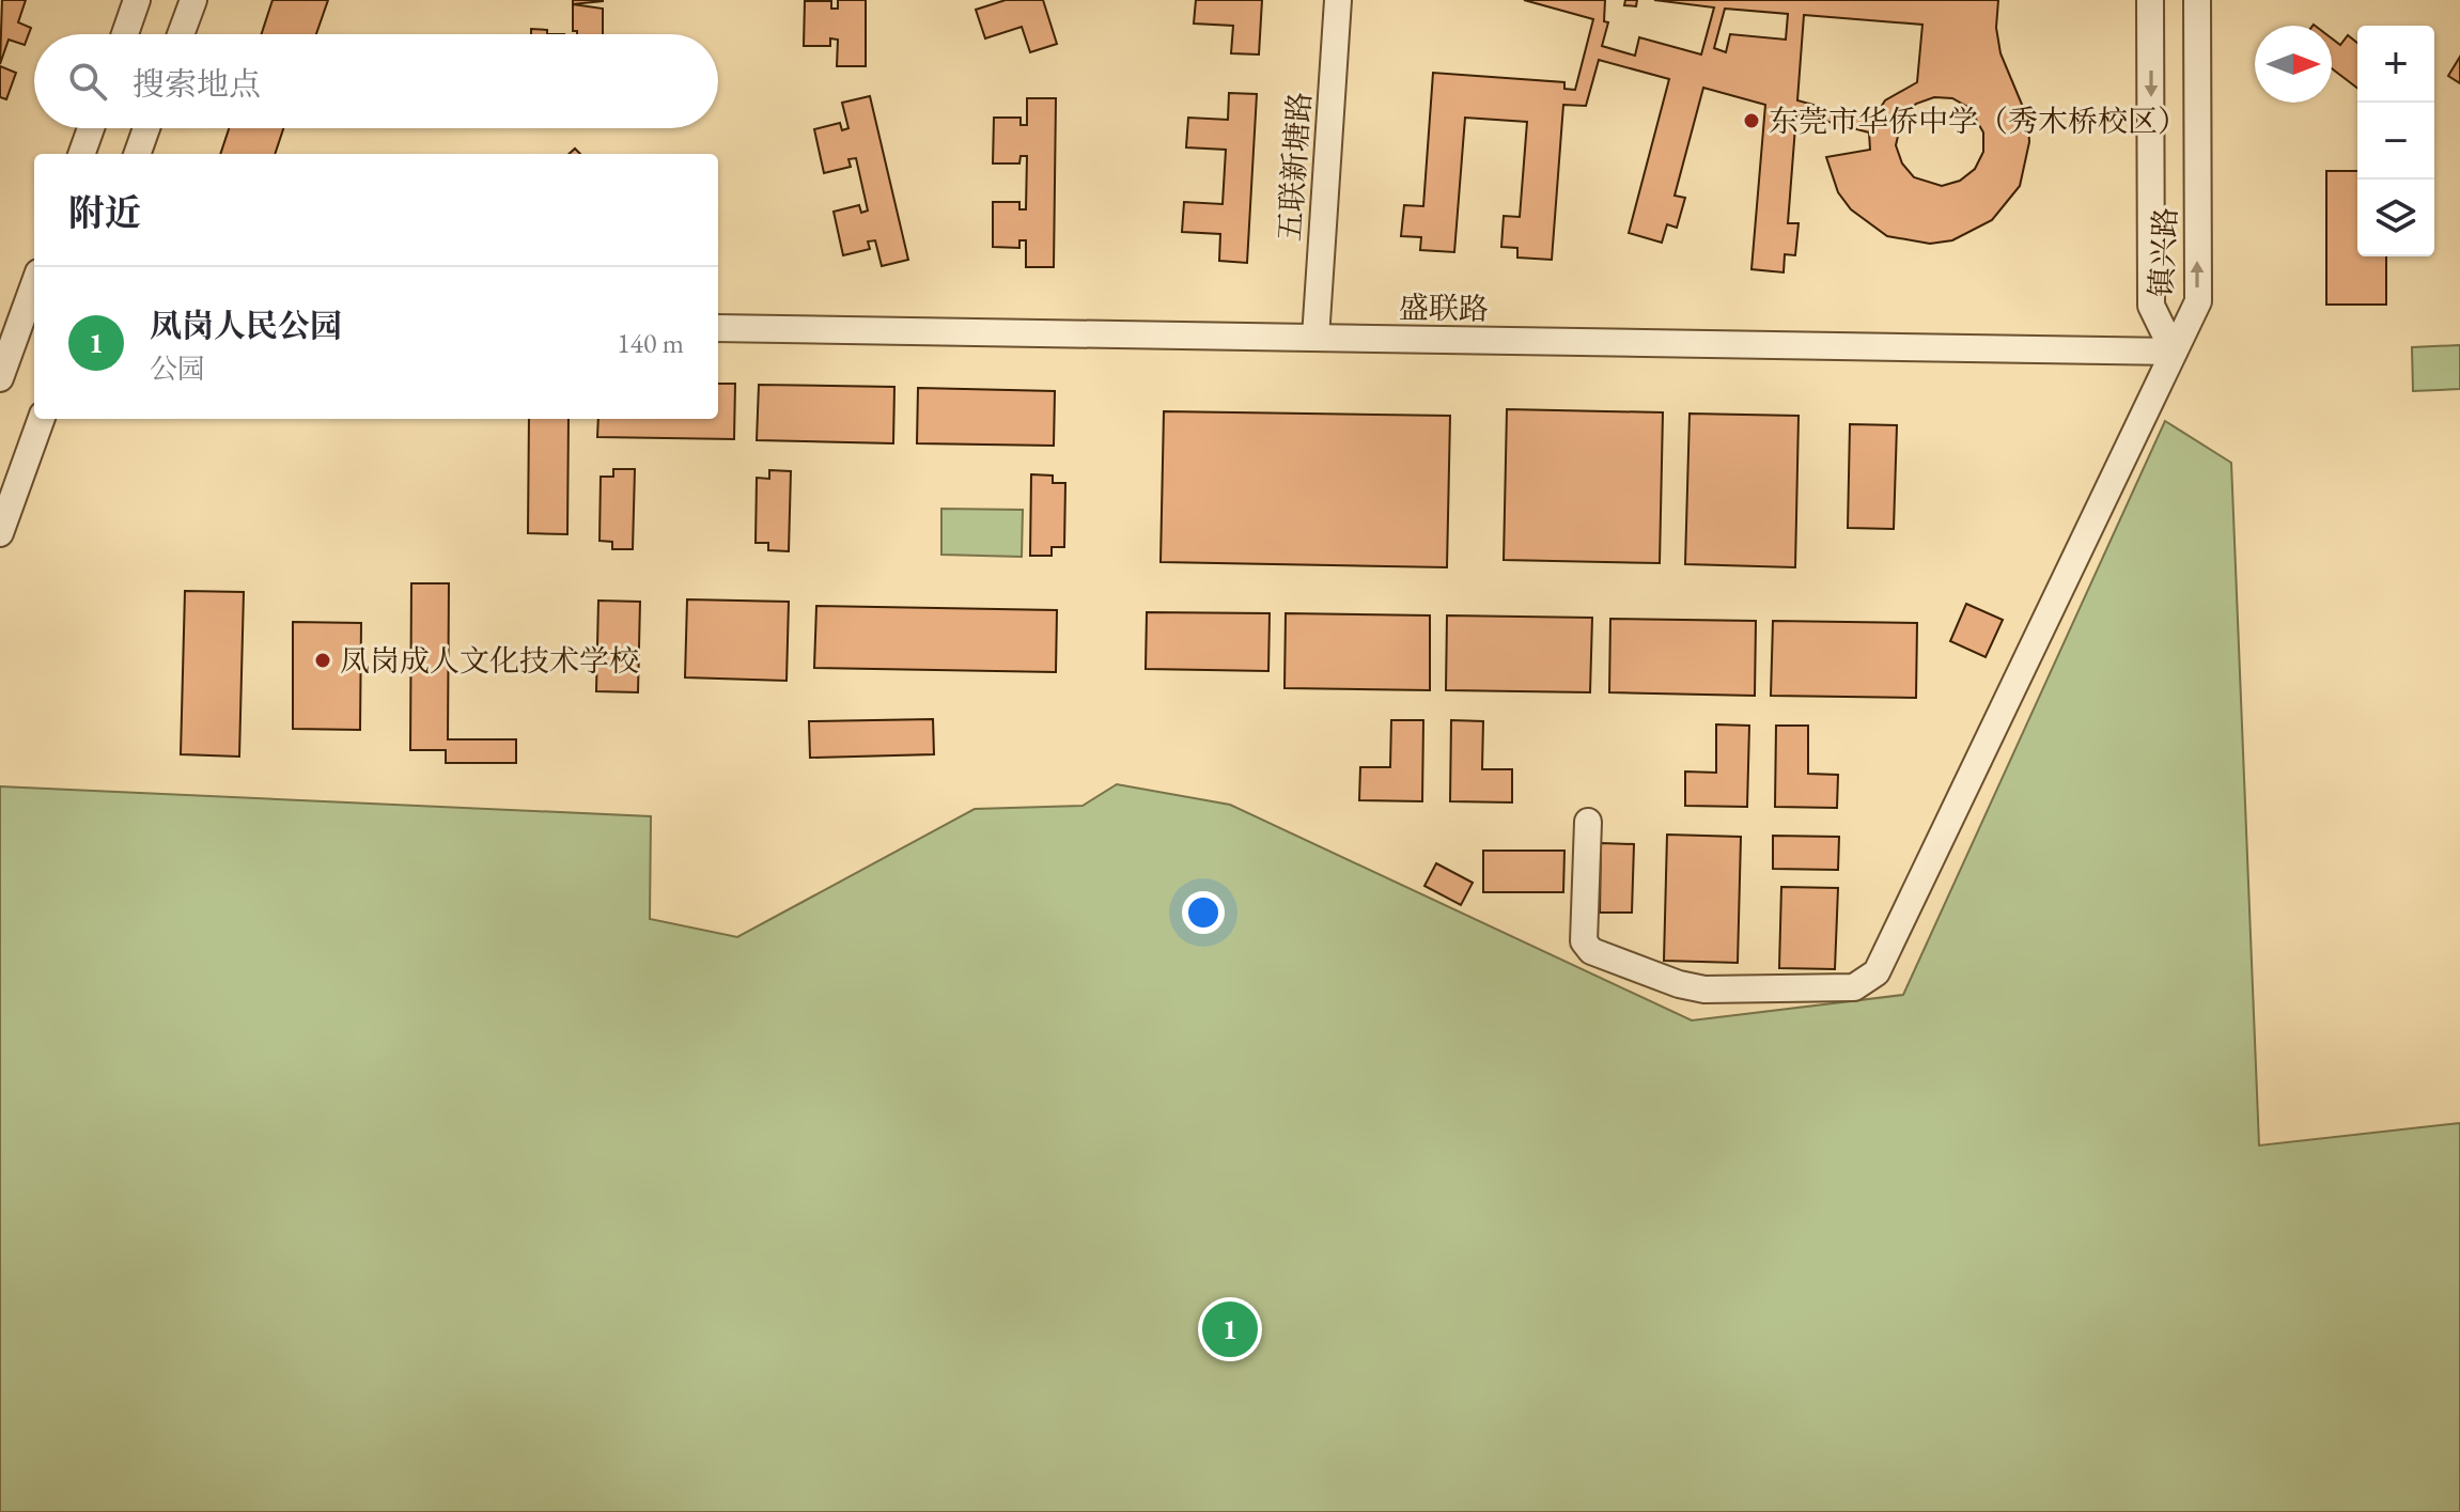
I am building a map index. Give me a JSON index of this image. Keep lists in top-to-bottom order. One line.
{"streets":{"street":["五联新塘路","镇兴路","盛联路"]},"crossings":[["五联新塘路","盛联路"],["镇兴路","盛联路"]],"places":["东莞市华侨中学（秀木桥校区）","凤岗成人文化技术学校"],"north":"right","page":{"map_buttons":["+","−"],"search":"搜索地点","heading":"附近","list":[{"mark":"1","name":"凤岗人民公园","note":"公园","value":"140 m"}],"pins":"1"}}
